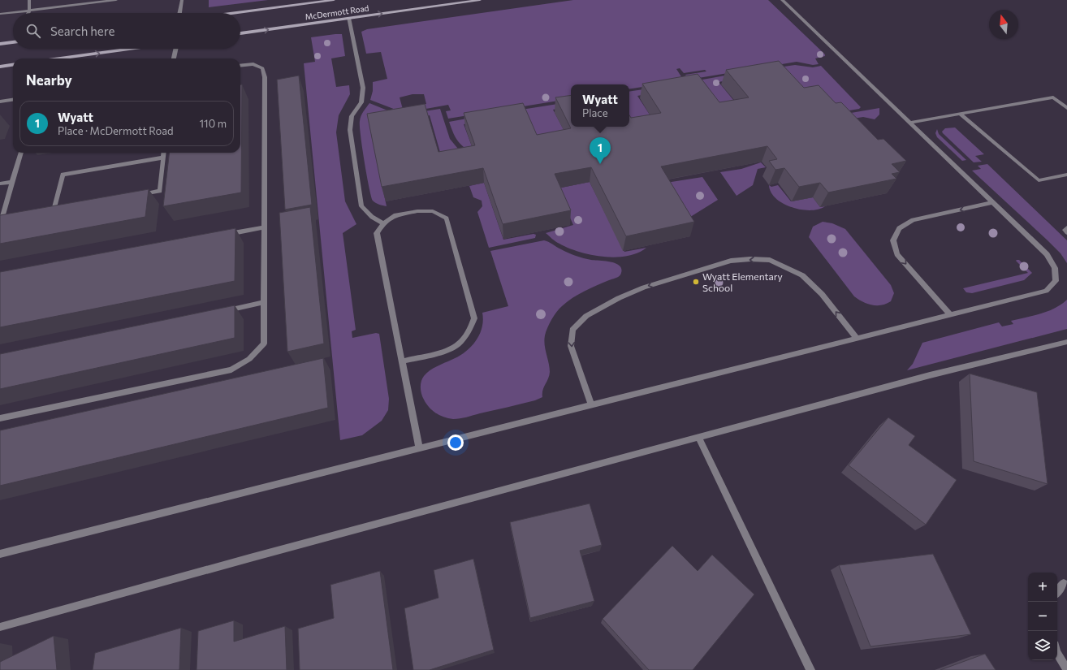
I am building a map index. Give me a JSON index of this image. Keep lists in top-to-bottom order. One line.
{"streets":{"main road":["McDermott Road"]},"places":["Wyatt Elementary School"],"north":"top","page":{"search":"Search here","heading":"Nearby","popup":["Wyatt","Place"],"list":[{"mark":"1","name":"Wyatt","note":"Place · McDermott Road","value":"110 m"}],"pins":"1","map_buttons":["+","−"]}}
